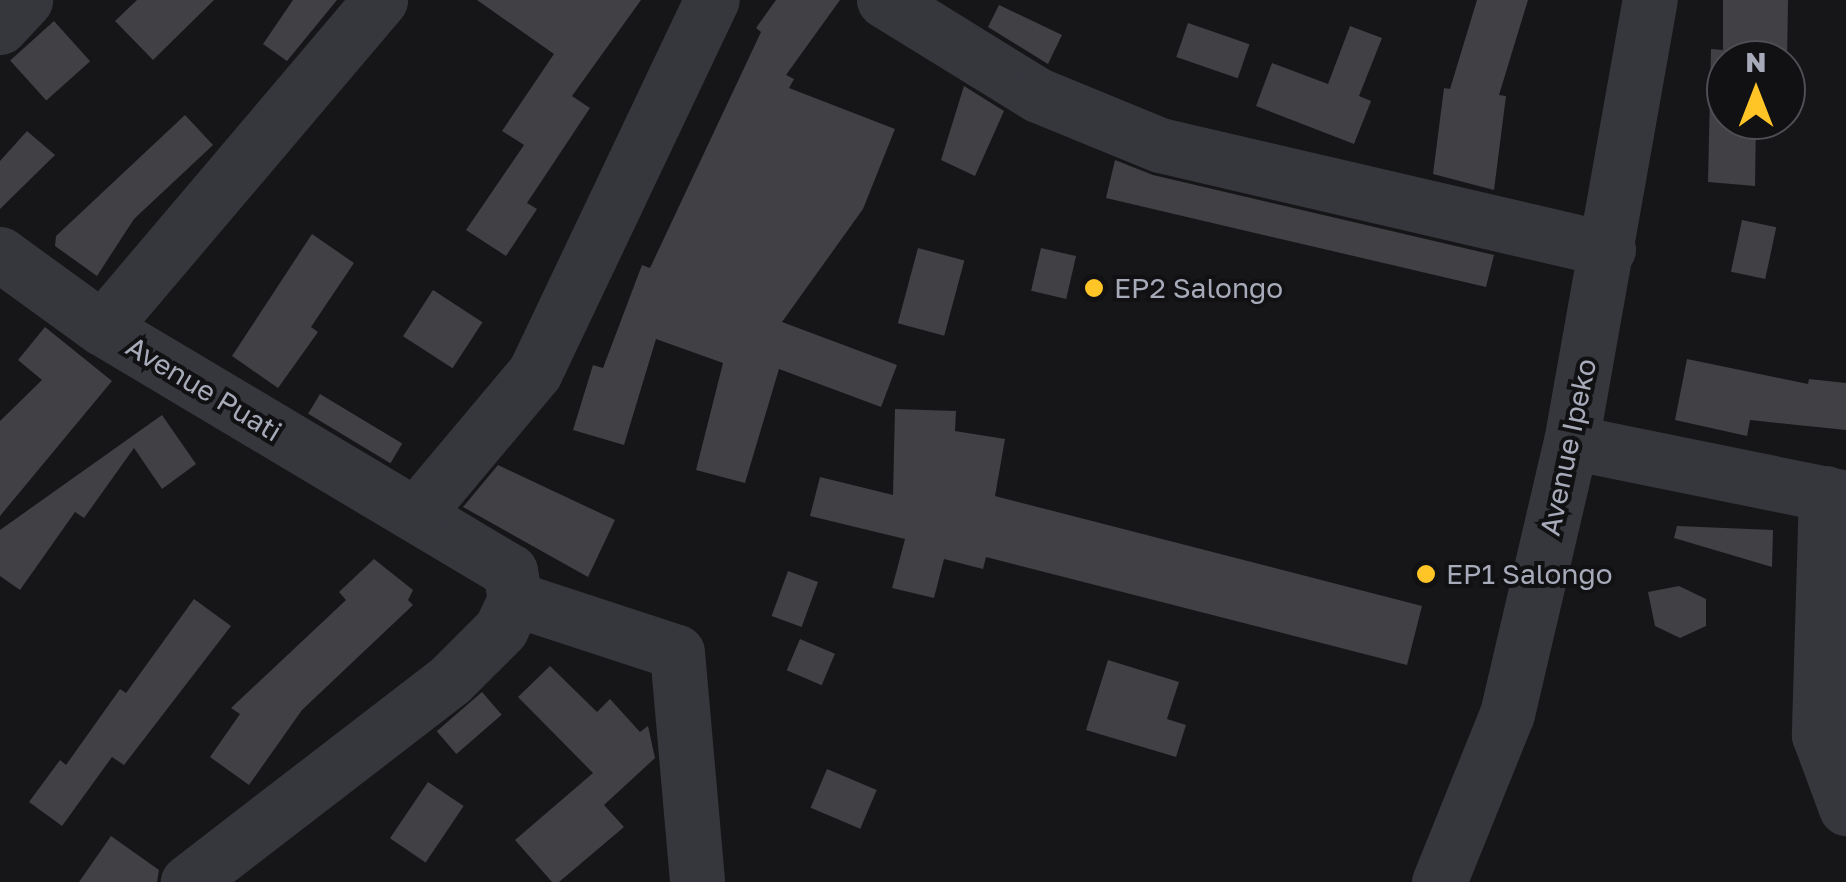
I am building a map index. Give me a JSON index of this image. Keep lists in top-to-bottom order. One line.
{"streets":{"street":["Avenue Puati","Avenue Ipeko"]},"places":["EP2 Salongo","EP1 Salongo"],"north":"top"}
